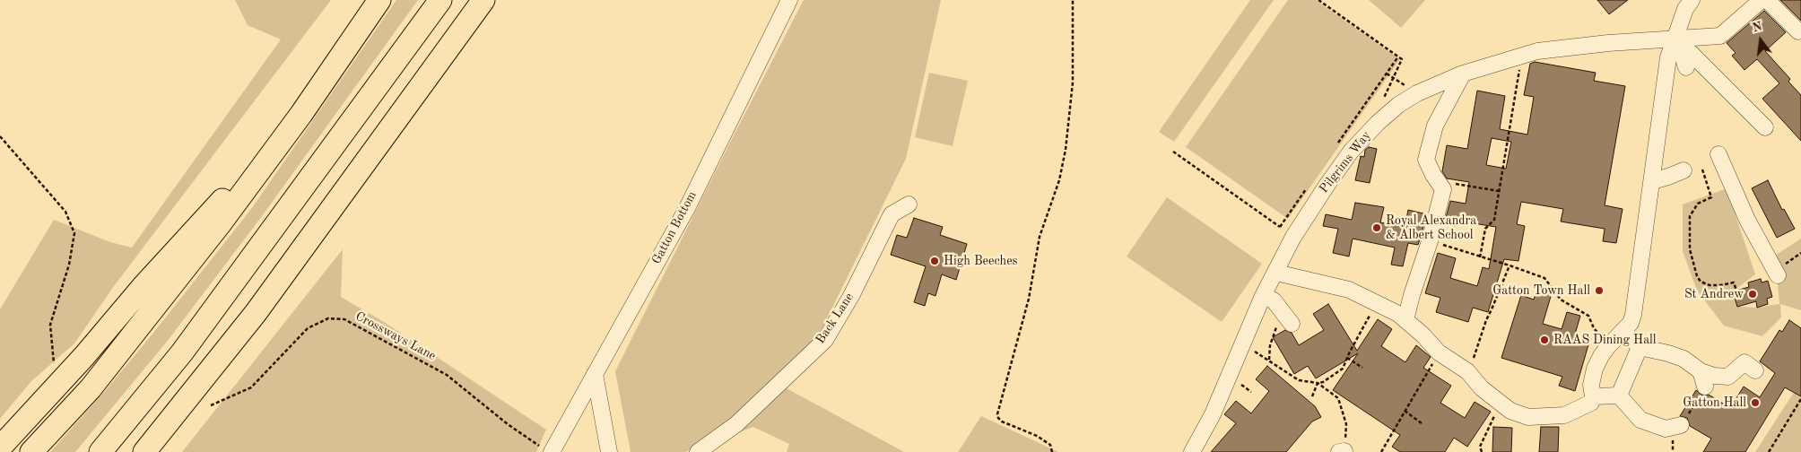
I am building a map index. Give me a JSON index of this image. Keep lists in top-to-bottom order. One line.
{"streets":{"street":["Pilgrims Way","Gatton Bottom","Back Lane"],"path":["Crossways Lane"]},"crossings":[["Gatton Bottom","Crossways Lane"]],"places":["Royal Alexandra & Albert School","High Beeches","Gatton Town Hall","St Andrew","RAAS Dining Hall","Gatton Hall"],"north":"top"}
